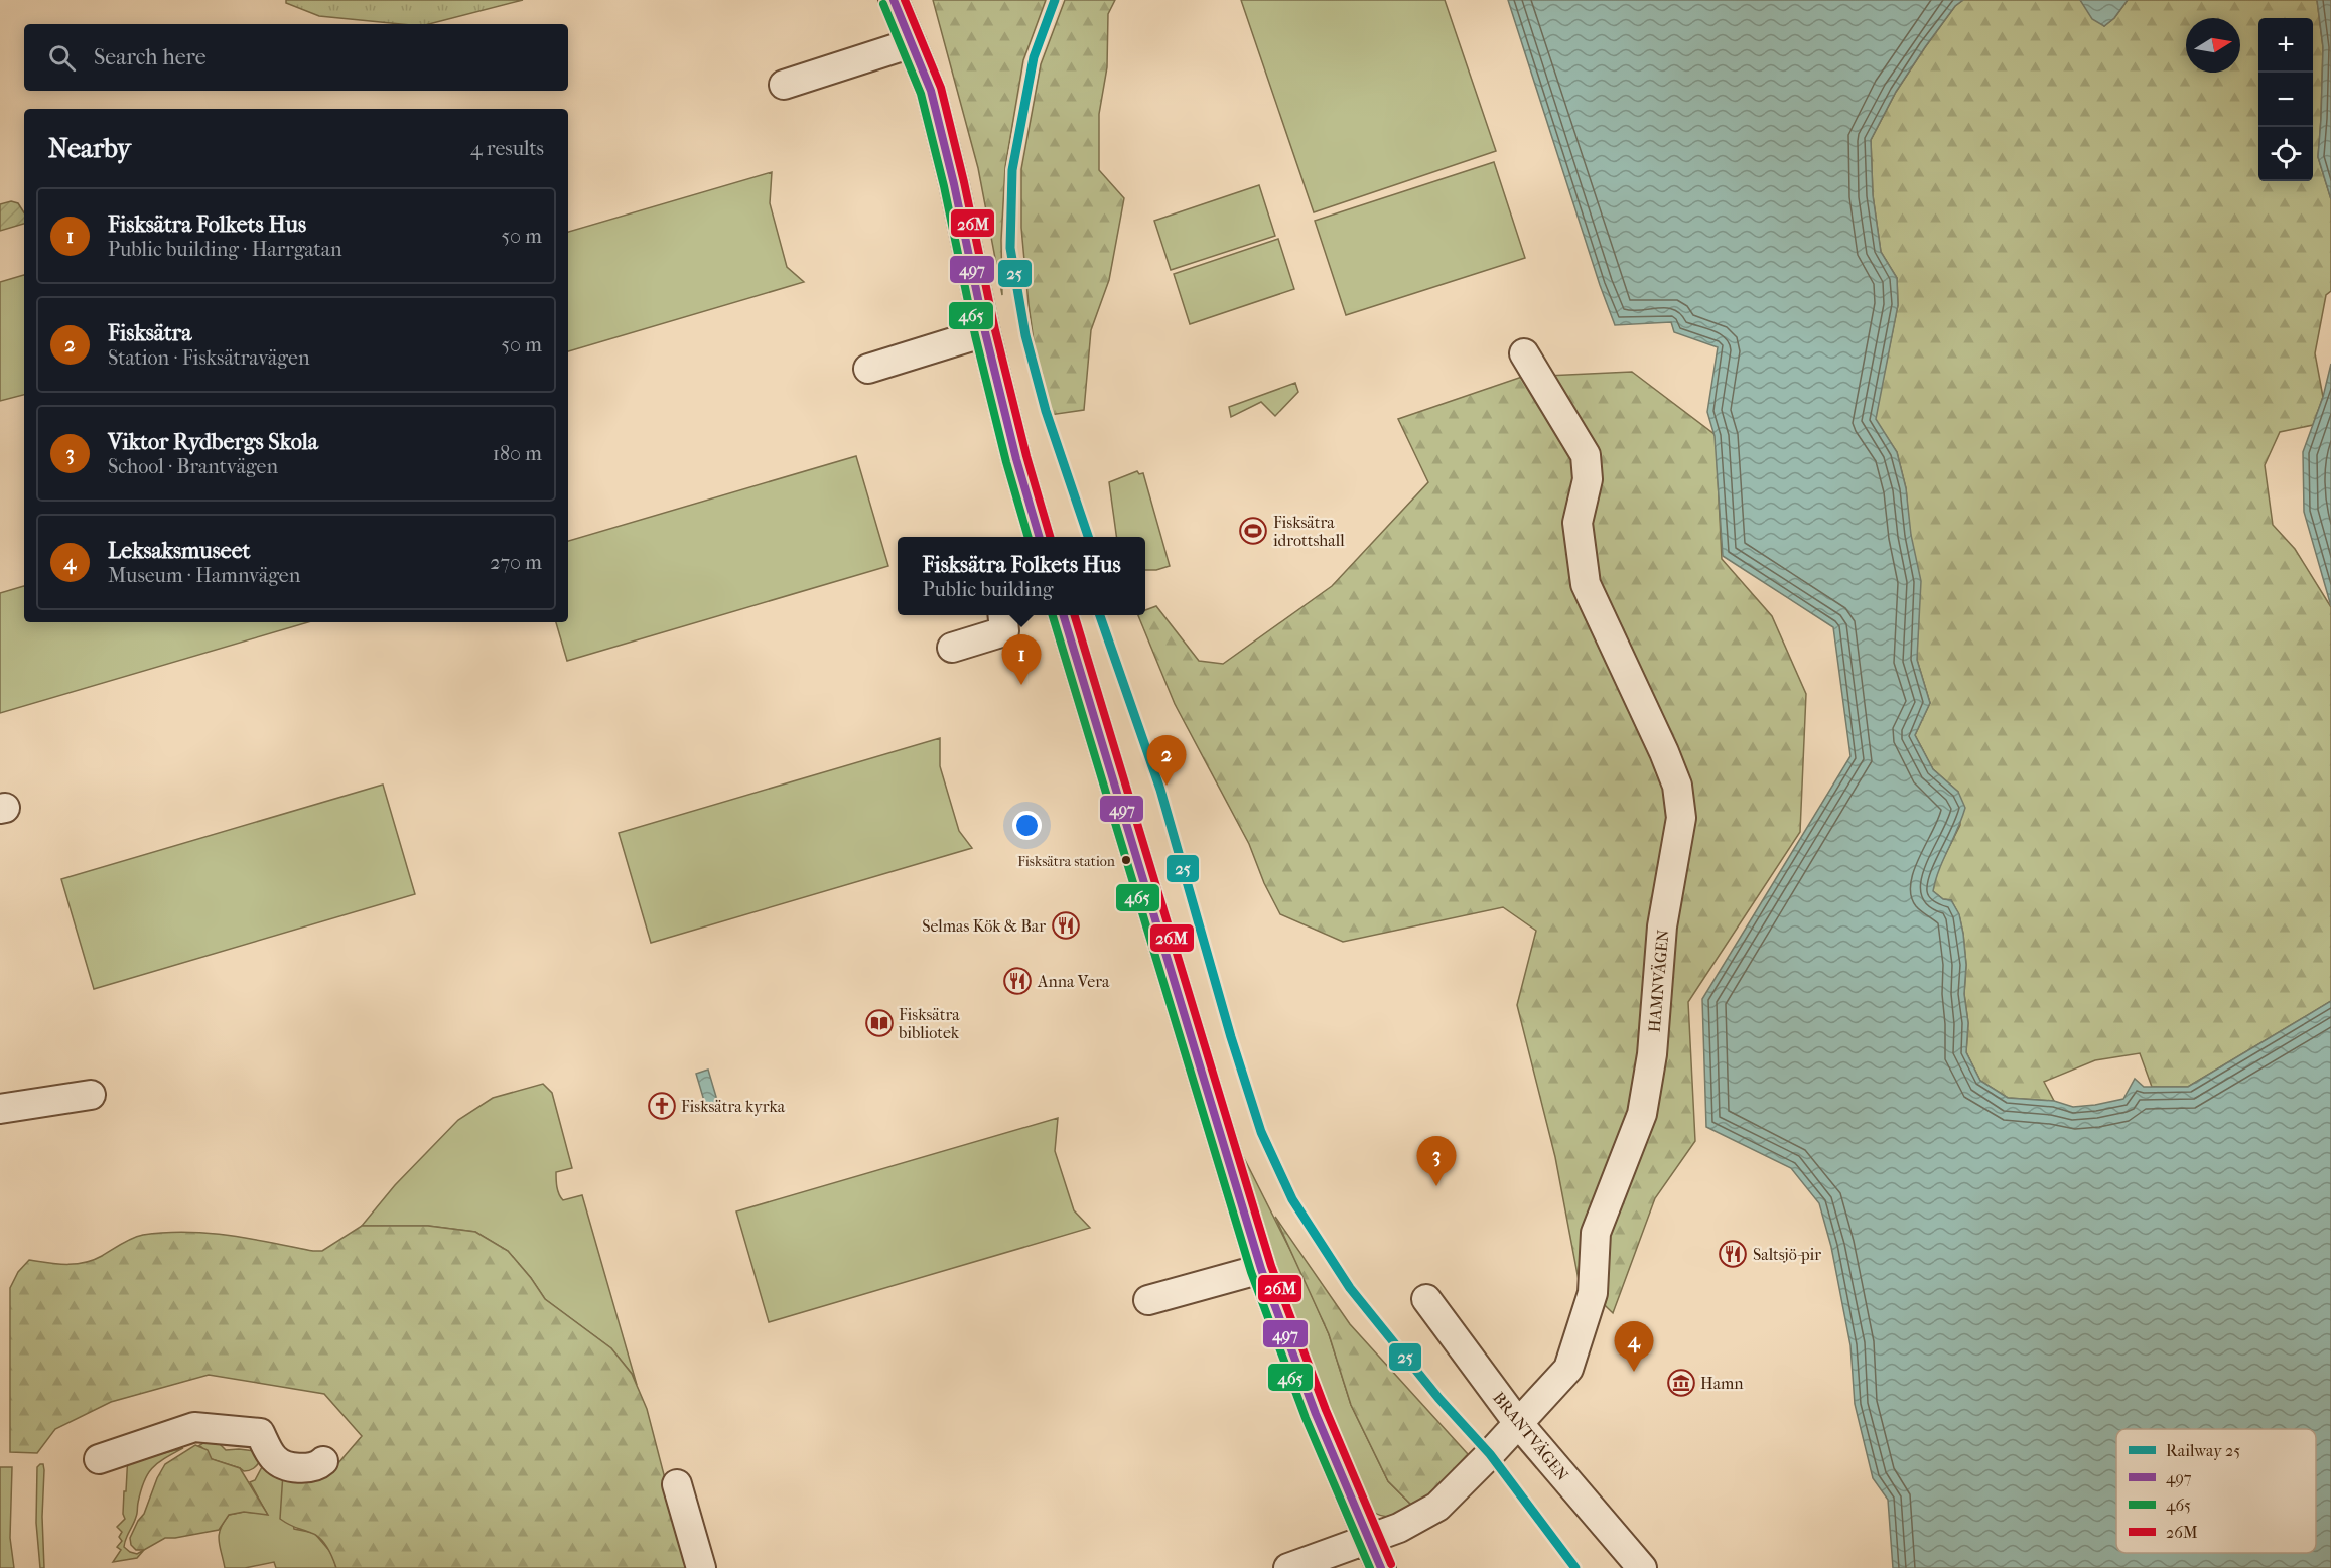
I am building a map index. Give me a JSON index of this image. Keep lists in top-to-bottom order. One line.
{"streets":{"street":["HAMNVÄGEN","BRANTVÄGEN"]},"crossings":[["HAMNVÄGEN","BRANTVÄGEN"]],"places":{"sports":["Fisksätra idrottshall"],"other":["Fisksätra station"],"restaurant":["Selmas Kök & Bar","Anna Vera","Saltsjö-pir"],"library":["Fisksätra bibliotek"],"church":["Fisksätra kyrka"],"museum":["Hamn"]},"lines":["rail line 25","transit line 497","transit line 26M","transit line 465"],"legend":["Railway 25","497","465","26M"],"north":"right","page":{"map_buttons":["+","−"],"search":"Search here","heading":["Nearby","4 results"],"list":[{"mark":"1","name":"Fisksätra Folkets Hus","note":"Public building · Harrgatan","value":"50 m"},{"mark":"2","name":"Fisksätra","note":"Station · Fisksätravägen","value":"50 m"},{"mark":"3","name":"Viktor Rydbergs Skola","note":"School · Brantvägen","value":"180 m"},{"mark":"4","name":"Leksaksmuseet","note":"Museum · Hamnvägen","value":"270 m"}],"popup":["Fisksätra Folkets Hus","Public building"],"pins":["1","2","3","4"]}}
